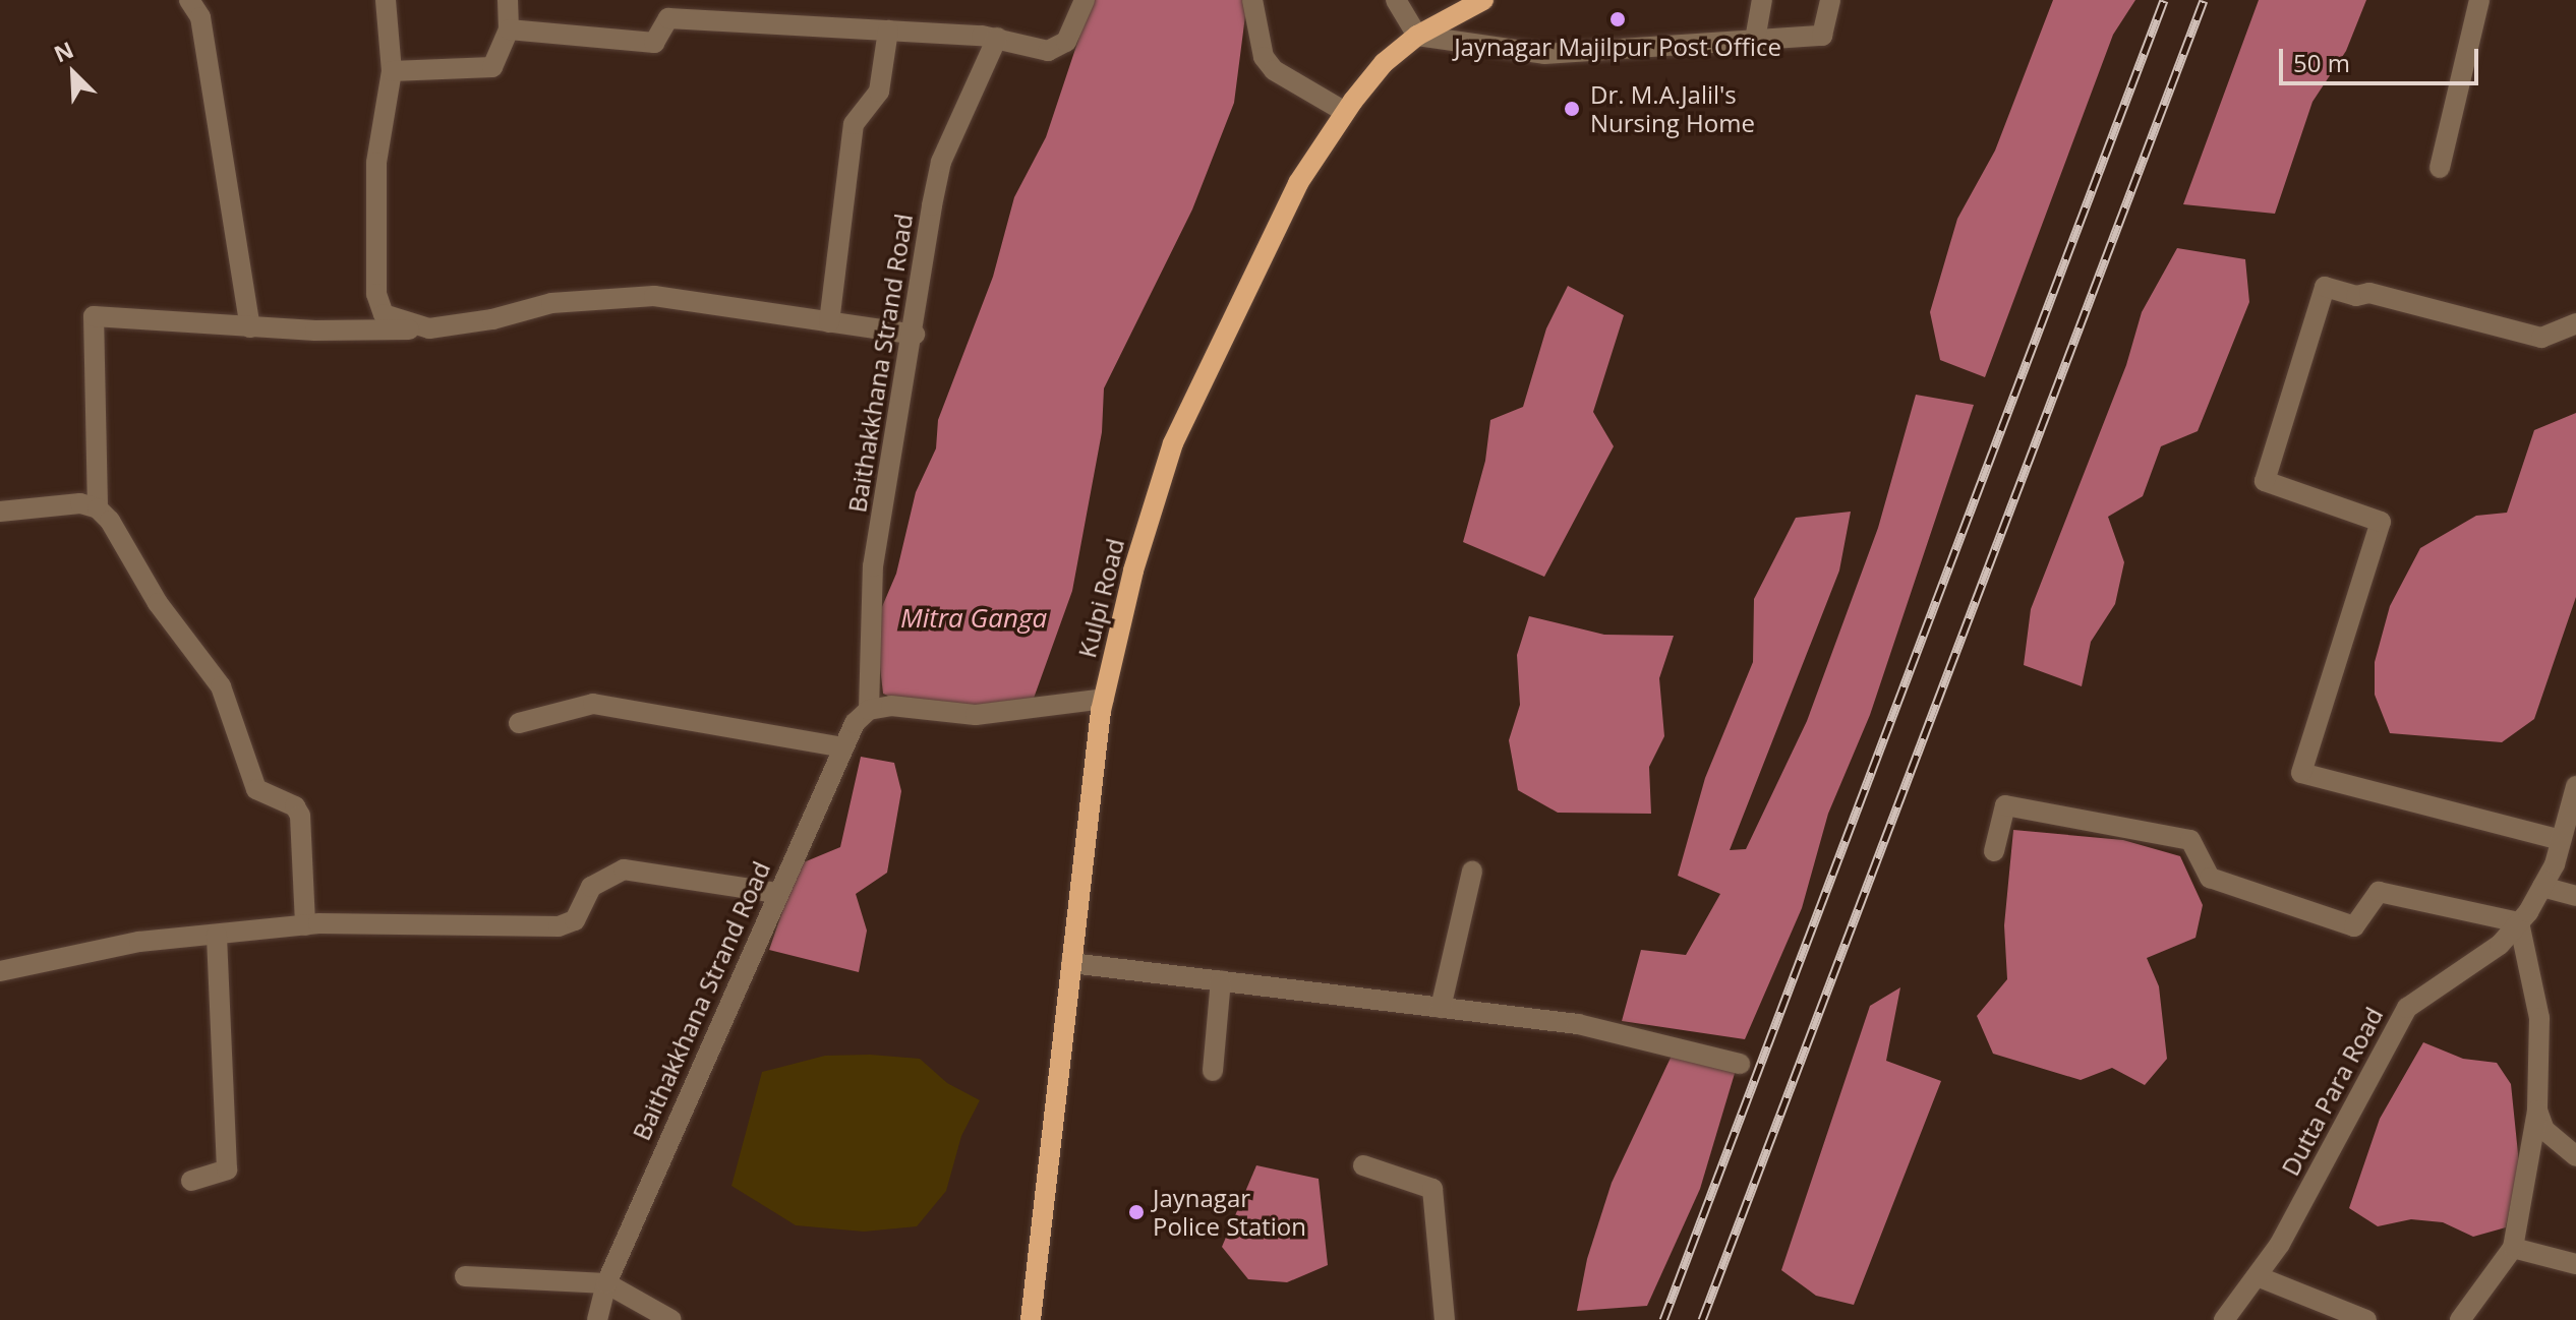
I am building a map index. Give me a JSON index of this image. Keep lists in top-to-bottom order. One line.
{"streets":{"main road":["Kulpi Road"],"street":["Baithakkhana Strand Road","Dutta Para Road"]},"water":["Mitra Ganga"],"places":["Jaynagar Majilpur Post Office","Dr. M.A.Jalil's Nursing Home","Jaynagar Police Station"],"scale_bar":"50 m","north":"top left"}
